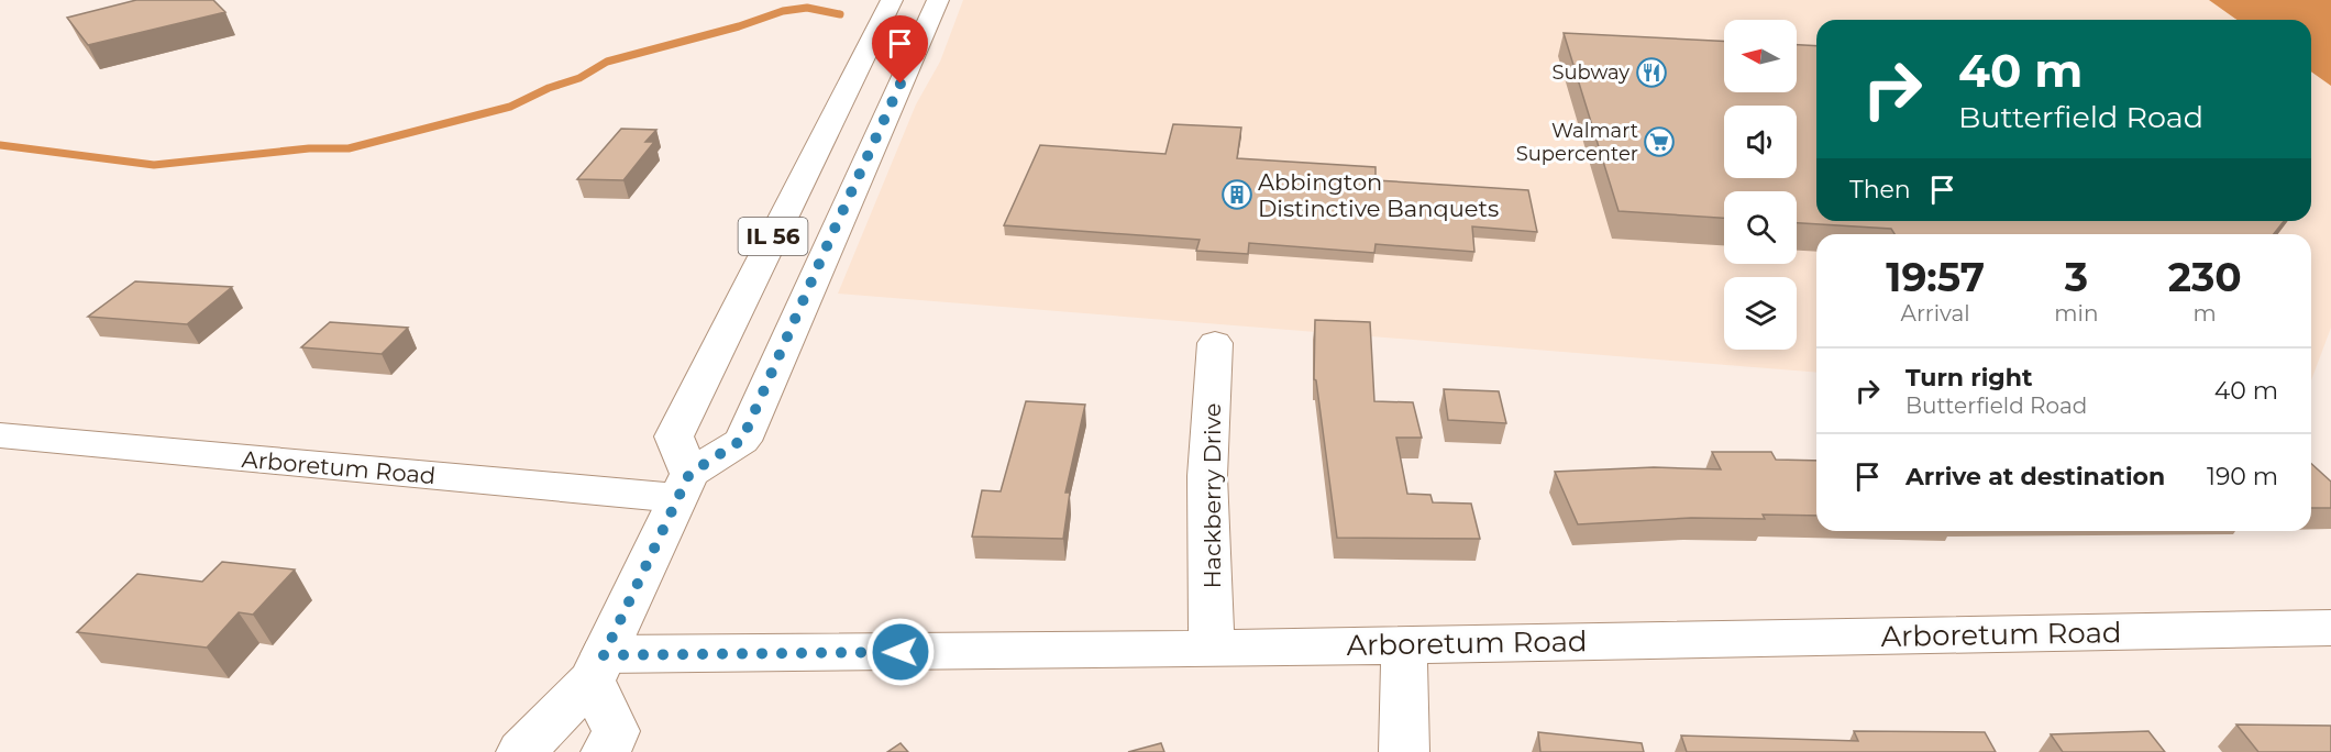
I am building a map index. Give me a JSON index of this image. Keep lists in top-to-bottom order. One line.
{"streets":{"main road":["IL 56","Arboretum Road","Hackberry Drive"]},"crossings":[["IL 56","Arboretum Road"],["Arboretum Road","Hackberry Drive"]],"places":{"restaurant":["Subway"],"supermarket":["Walmart Supercenter"],"building":["Abbington Distinctive Banquets"]},"north":"left","page":{"turn":["40 m","Butterfield Road"],"then":"Then","eta":["19:57","Arrival","3","min","230","m"],"list":[{"name":"Turn right","note":"Butterfield Road","value":"40 m"},{"name":"Arrive at destination","value":"190 m"}]}}
